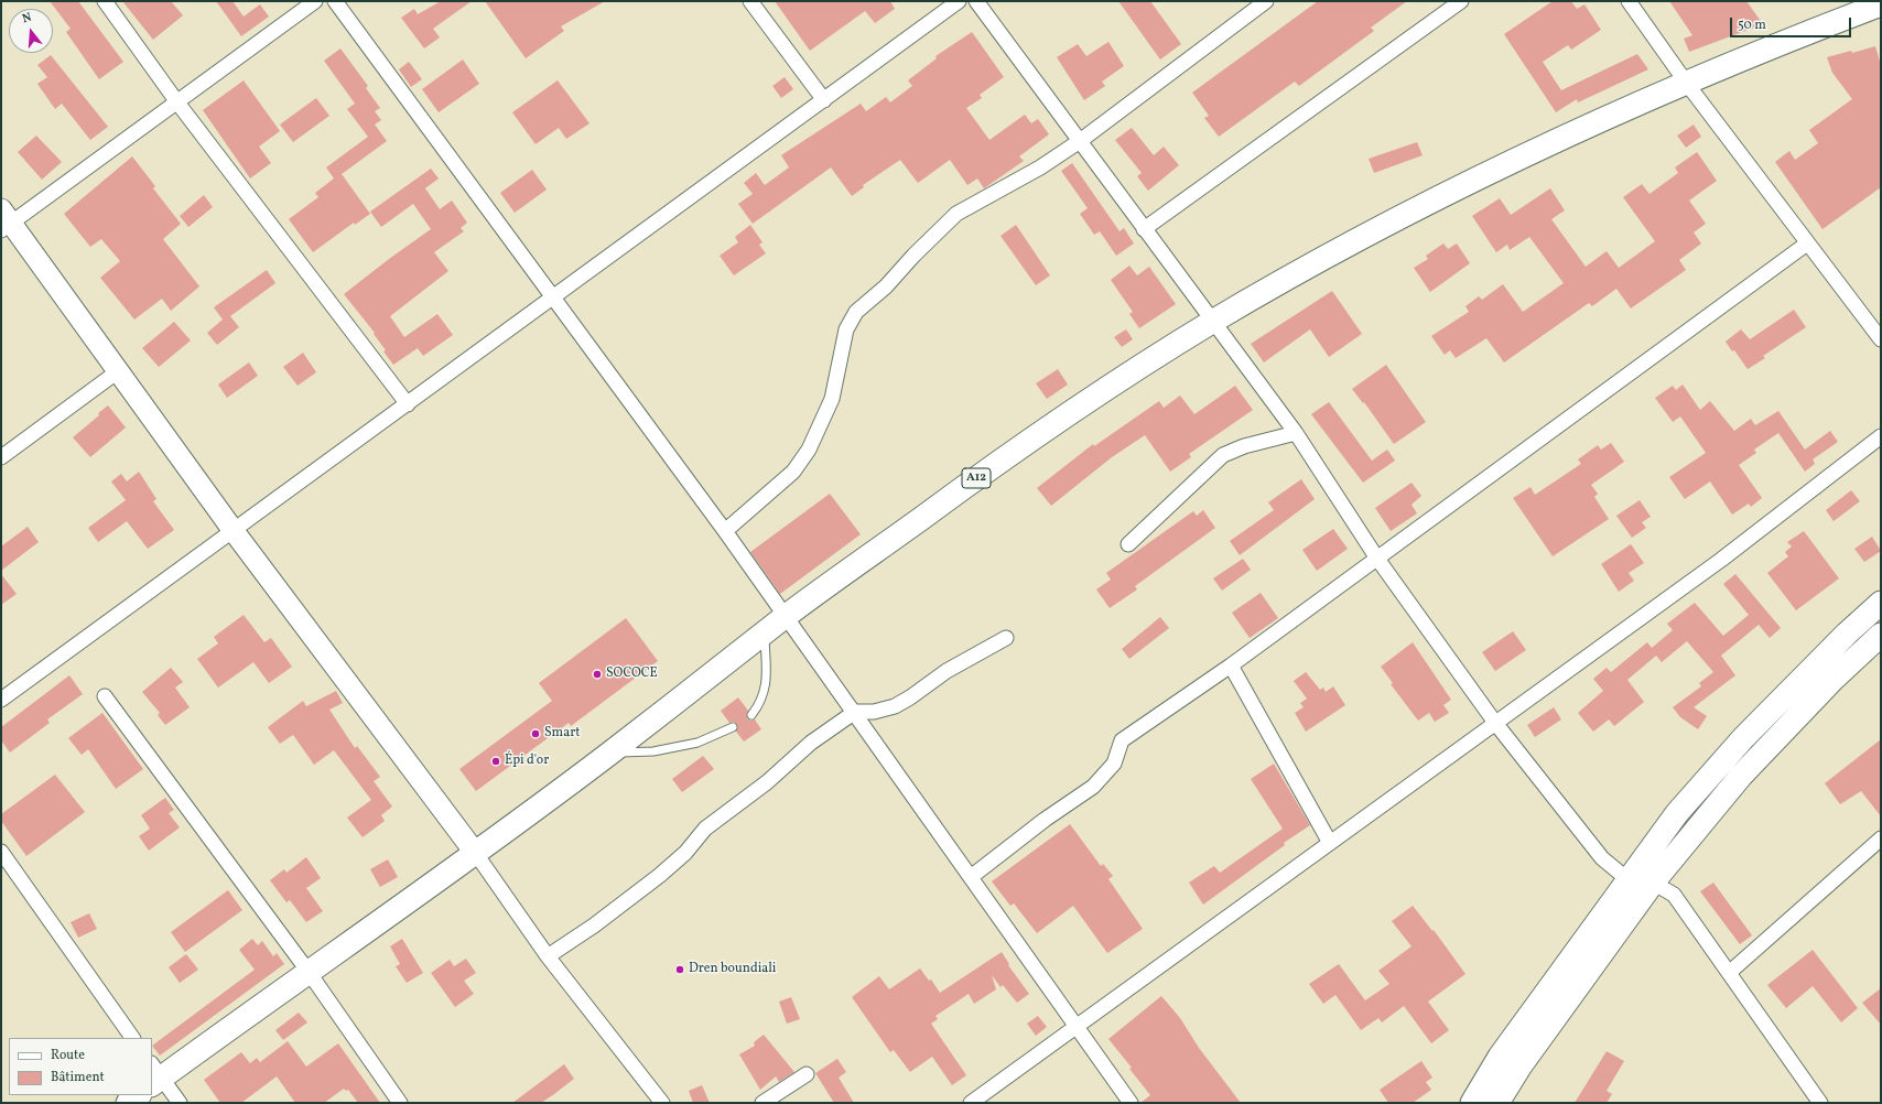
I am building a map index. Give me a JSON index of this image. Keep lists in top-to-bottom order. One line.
{"streets":{"main road":["A12"]},"places":["SOCOCE","Smart","Épi d'or","Dren boundiali"],"legend":["Route","Bâtiment"],"scale_bar":"50 m","north":"top"}
